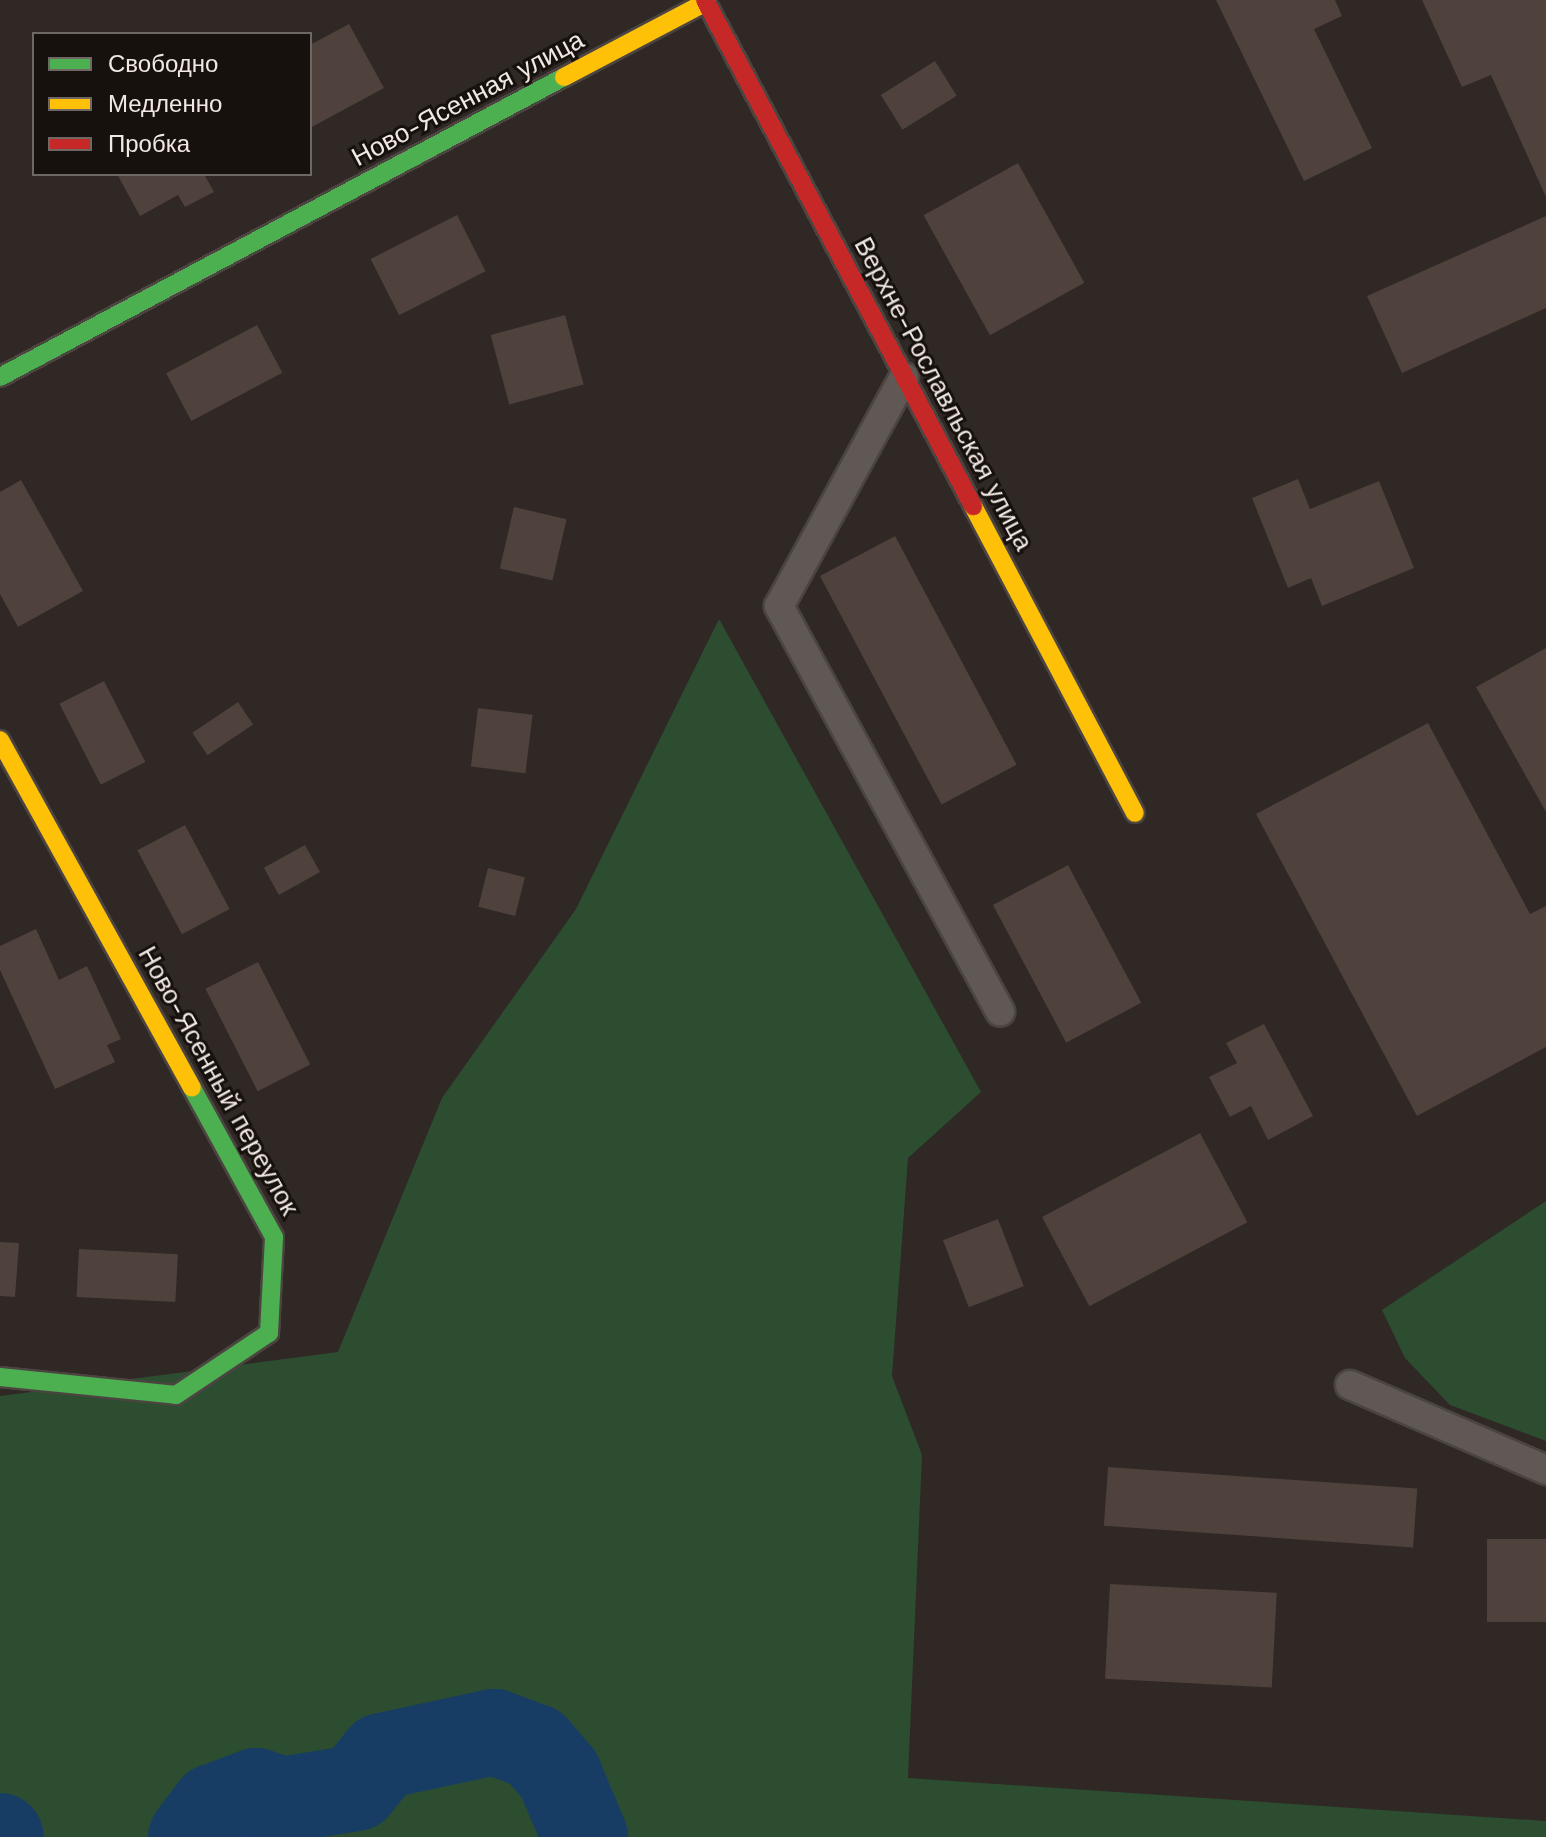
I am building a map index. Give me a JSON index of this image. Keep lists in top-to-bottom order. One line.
{"streets":{"street":["Ново-Ясенная улица","Верхне-Рославльская улица","Ново-Ясенный переулок"]},"crossings":[["Ново-Ясенная улица","Верхне-Рославльская улица"]],"legend":["Свободно","Медленно","Пробка"]}
